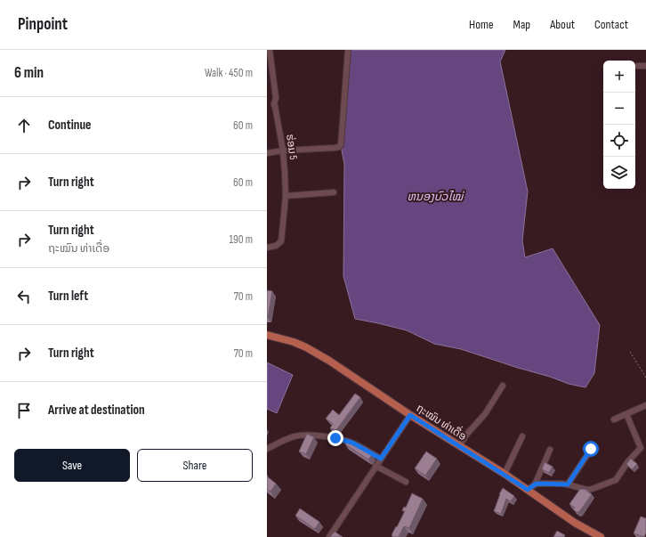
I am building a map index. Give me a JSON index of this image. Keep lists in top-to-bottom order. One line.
{"streets":{"main road":["ຖະໝົນ ທ່າເດື່ອ"],"street":["ຮ່ອມ 5"]},"water":["ຫນອງບົວໄໝ່"],"page":{"header":"Pinpoint","nav":["Home","Map","About","Contact"],"heading":["6 min","Walk · 450 m"],"map_buttons":["+","−"],"list":[["Continue","60 m"],["Turn right","60 m"],["Turn right","ຖະໝົນ ທ່າເດື່ອ","190 m"],["Turn left","70 m"],["Turn right","70 m"],"Arrive at destination"],"buttons":["Save","Share"]}}
